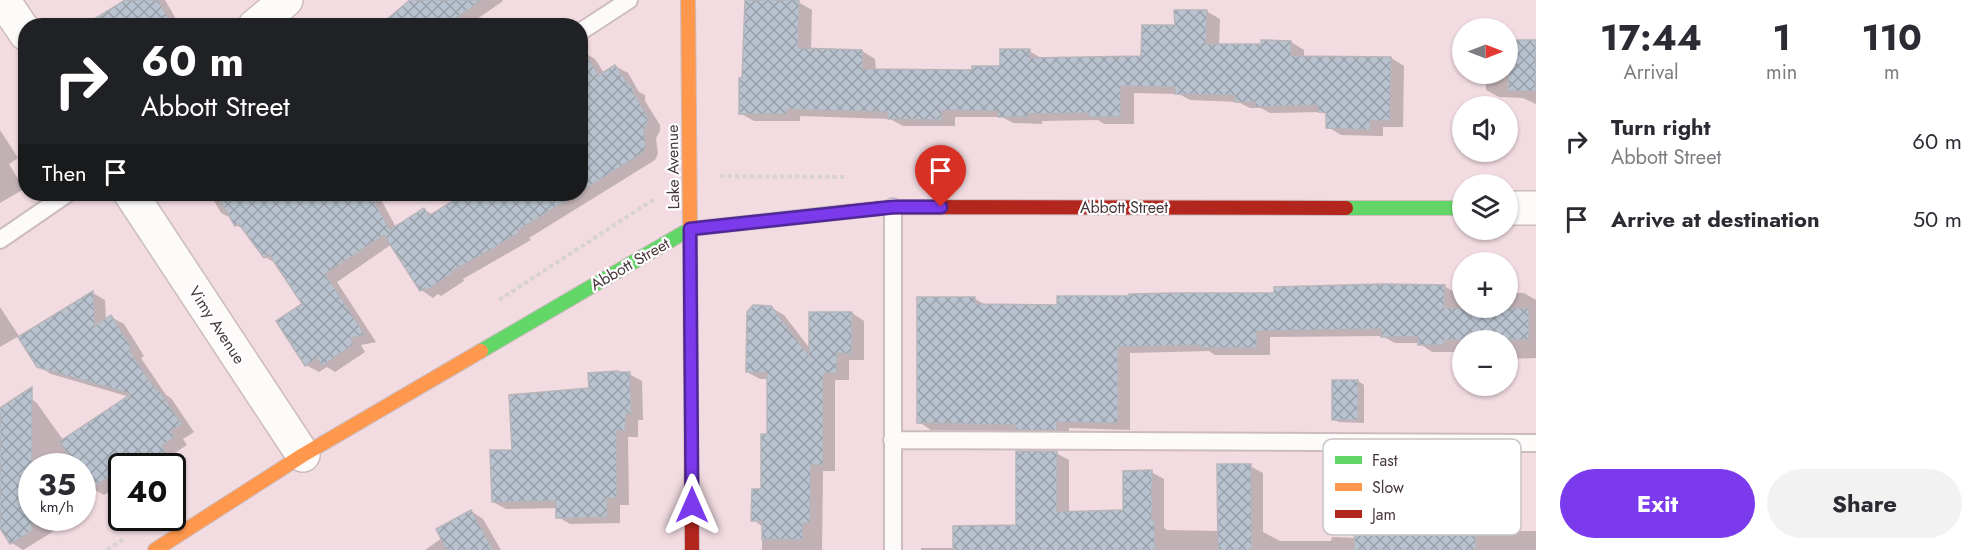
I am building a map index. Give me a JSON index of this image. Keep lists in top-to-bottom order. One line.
{"streets":{"street":["Lake Avenue","Abbott Street","Vimy Avenue"]},"crossings":[["Lake Avenue","Abbott Street"],["Abbott Street","Vimy Avenue"]],"legend":["Fast","Slow","Jam"],"north":"right","page":{"eta":["17:44","Arrival","1","min","110","m"],"map_buttons":["+","−"],"turn":["60 m","Abbott Street"],"list":[{"name":"Turn right","note":"Abbott Street","value":"60 m"},{"name":"Arrive at destination","value":"50 m"}],"then":"Then","speed":"35 km/h","limit":"40","buttons":["Exit","Share"]}}
